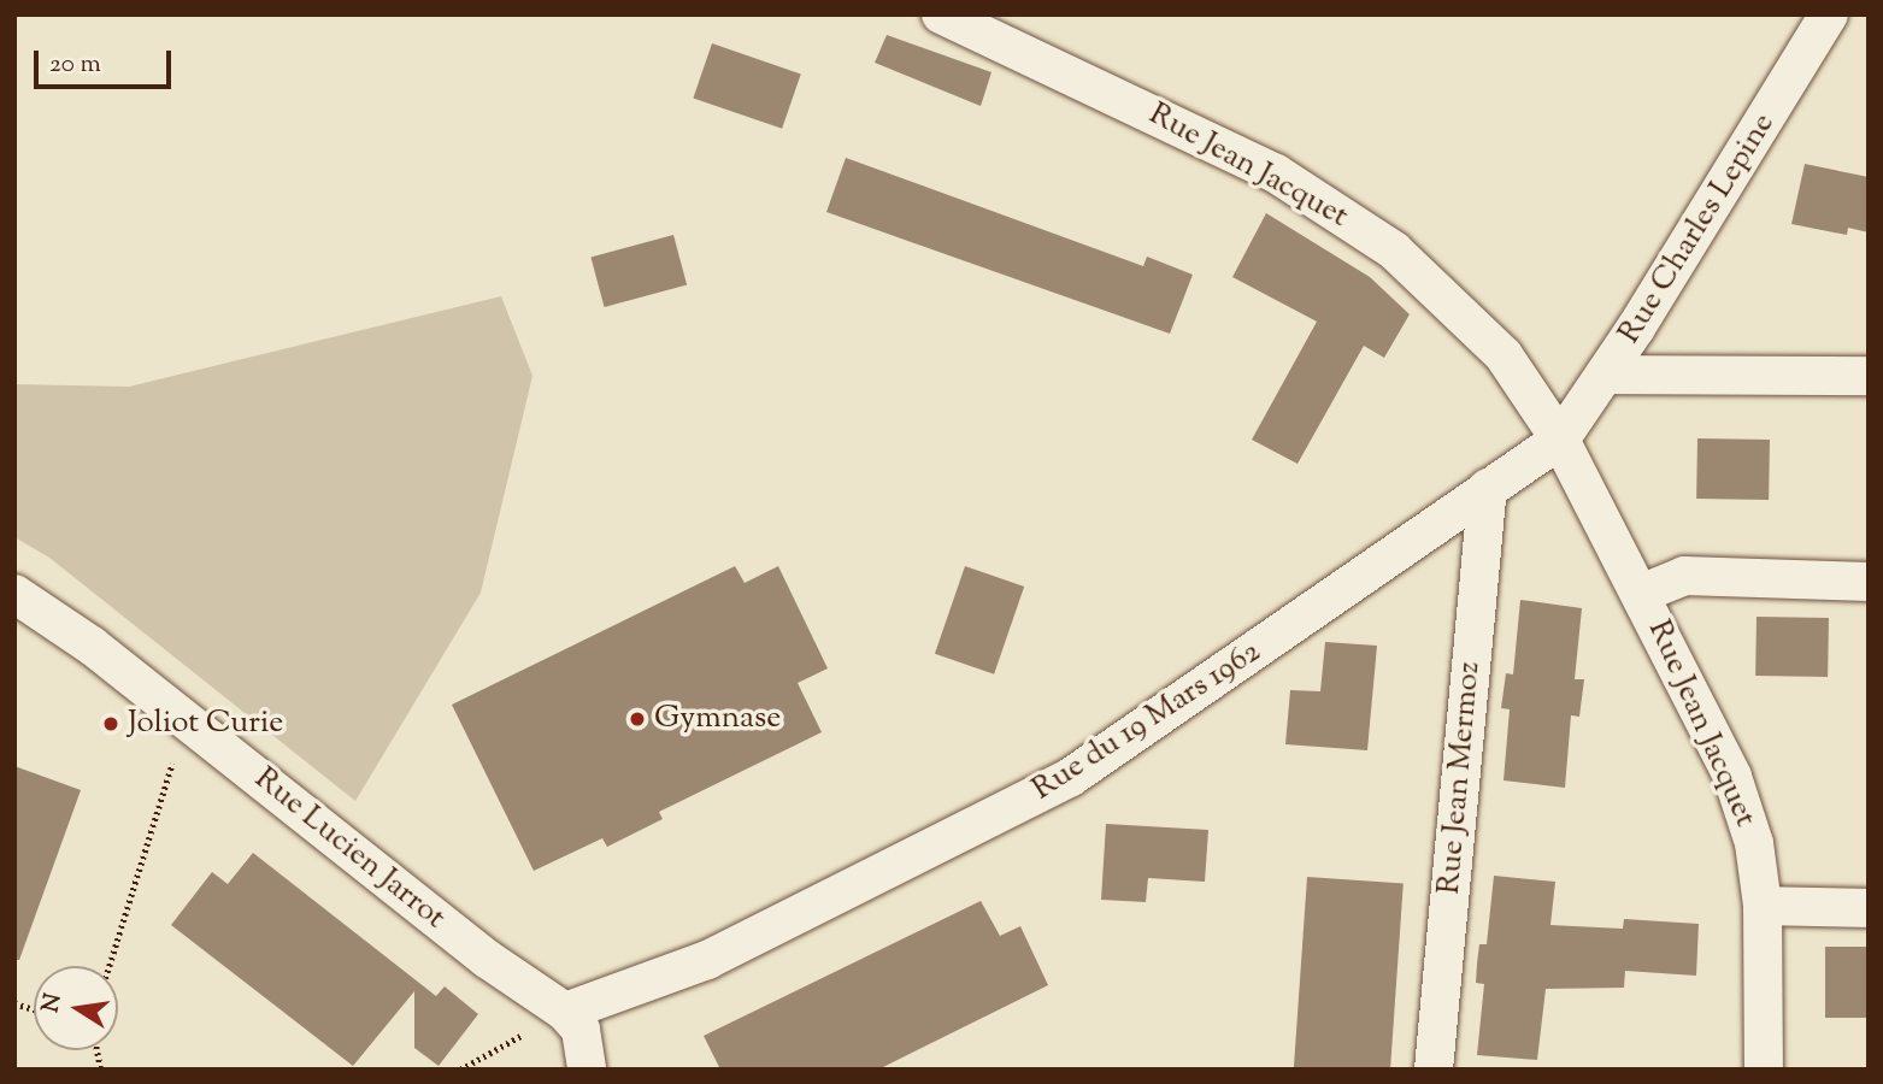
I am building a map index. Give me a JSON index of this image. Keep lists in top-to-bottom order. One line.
{"streets":{"street":["Rue Jean Jacquet","Rue Charles Lepine","Rue du 19 Mars 1962","Rue Jean Mermoz","Rue Lucien Jarrot"]},"crossings":[["Rue Jean Jacquet","Rue Charles Lepine"],["Rue Jean Jacquet","Rue du 19 Mars 1962"],["Rue Charles Lepine","Rue du 19 Mars 1962"],["Rue du 19 Mars 1962","Rue Jean Mermoz"],["Rue du 19 Mars 1962","Rue Lucien Jarrot"]],"places":["Gymnase","Joliot Curie"],"scale_bar":"20 m","north":"left"}
